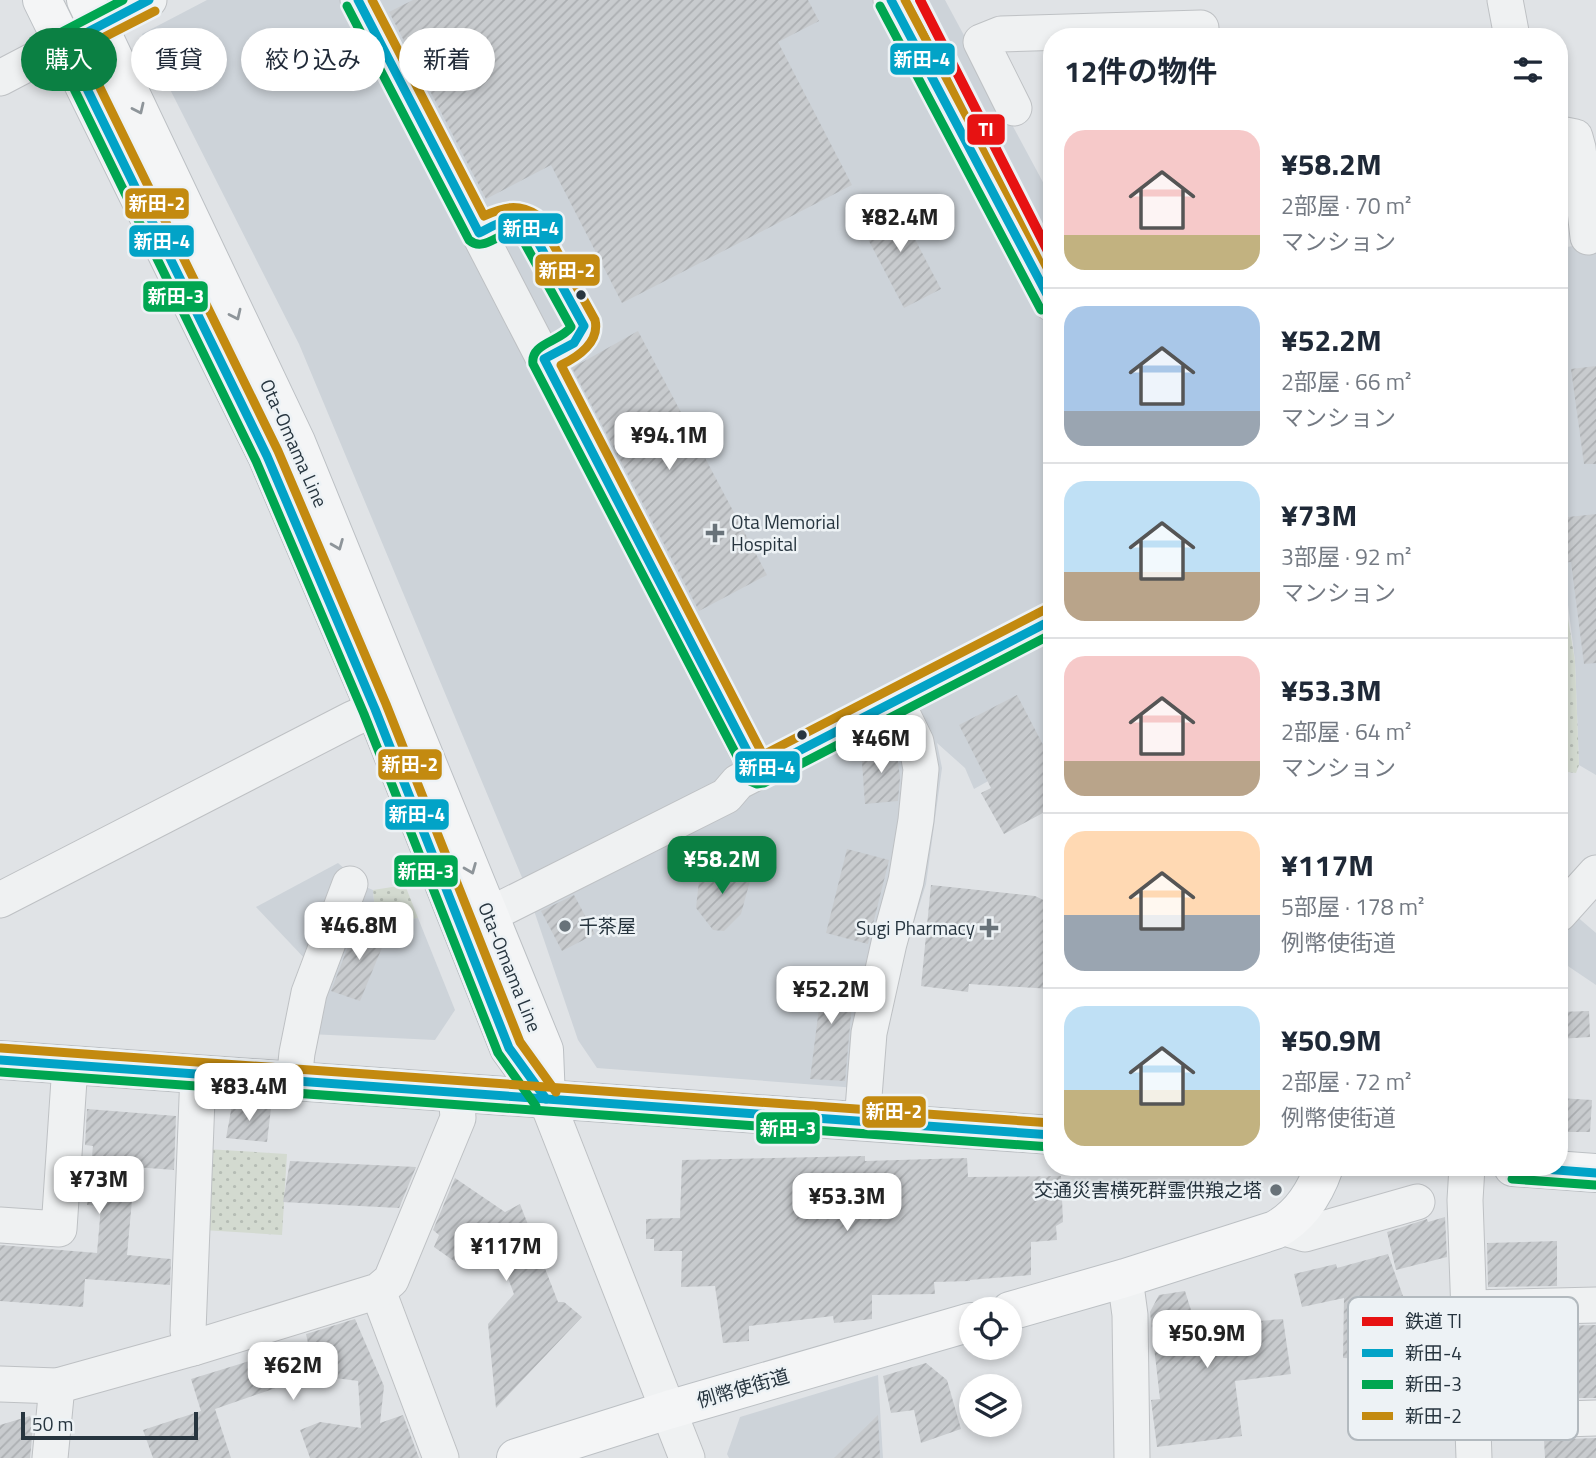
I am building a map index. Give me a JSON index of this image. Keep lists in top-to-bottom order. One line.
{"streets":{"main road":["Ota-Omama Line","例幣使街道"]},"places":{"health":["Ota Memorial Hospital","Sugi Pharmacy"],"other":["千茶屋","交通災害横死群霊供羪之塔"]},"lines":["rail line TI","transit line 新田-4","transit line 新田-3","transit line 新田-2"],"legend":["鉄道 TI","新田-4","新田-3","新田-2"],"scale_bar":"50 m","page":{"chip":["購入","賃貸","絞り込み","新着"],"heading":"12件の物件","list":[{"name":"¥58.2M","note":"2部屋 · 70 m² · マンション"},{"name":"¥52.2M","note":"2部屋 · 66 m² · マンション"},{"name":"¥73M","note":"3部屋 · 92 m² · マンション"},{"name":"¥53.3M","note":"2部屋 · 64 m² · マンション"},{"name":"¥117M","note":"5部屋 · 178 m² · 例幣使街道"},{"name":"¥50.9M","note":"2部屋 · 72 m² · 例幣使街道"}],"price":["¥82.4M","¥94.1M","¥46M","¥58.2M","¥46.8M","¥52.2M","¥83.4M","¥73M","¥53.3M","¥117M","¥50.9M","¥62M"],"scale":"50 m"}}
